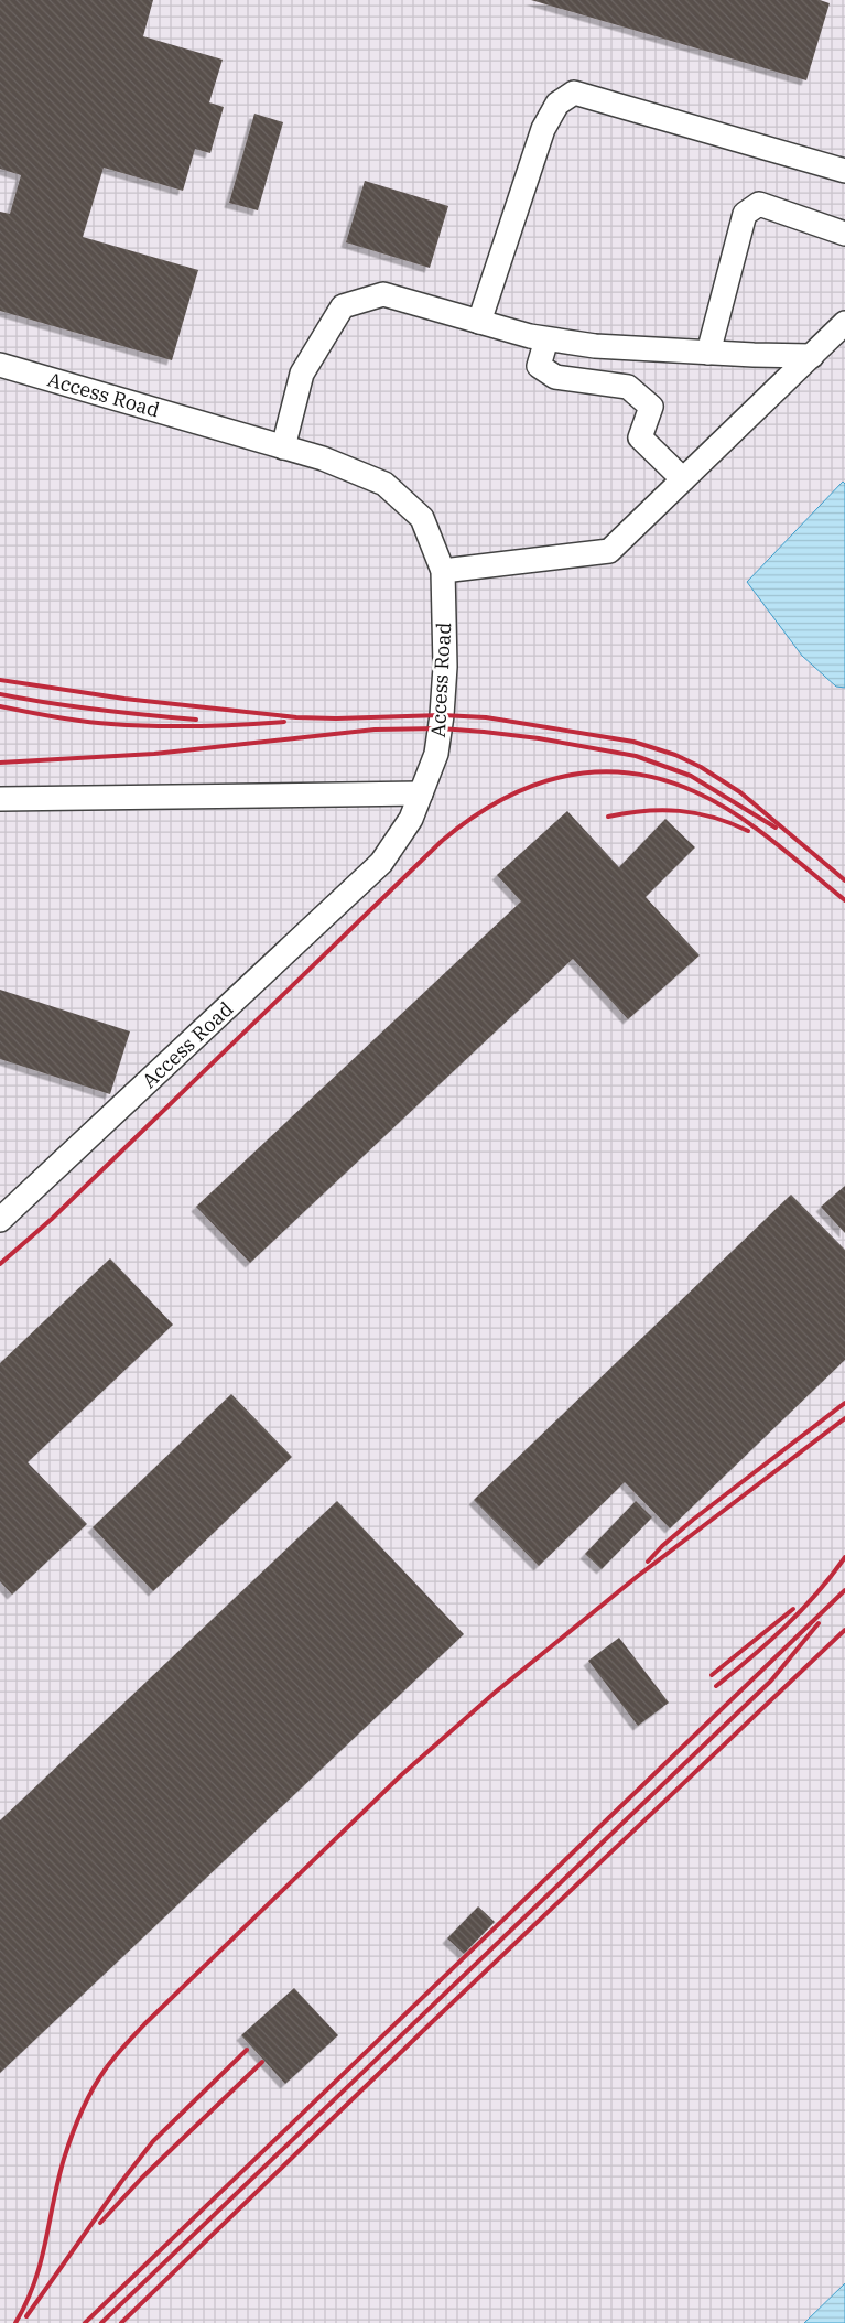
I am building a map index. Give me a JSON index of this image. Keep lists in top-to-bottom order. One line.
{"streets":{"lane":["Access Road"]}}
